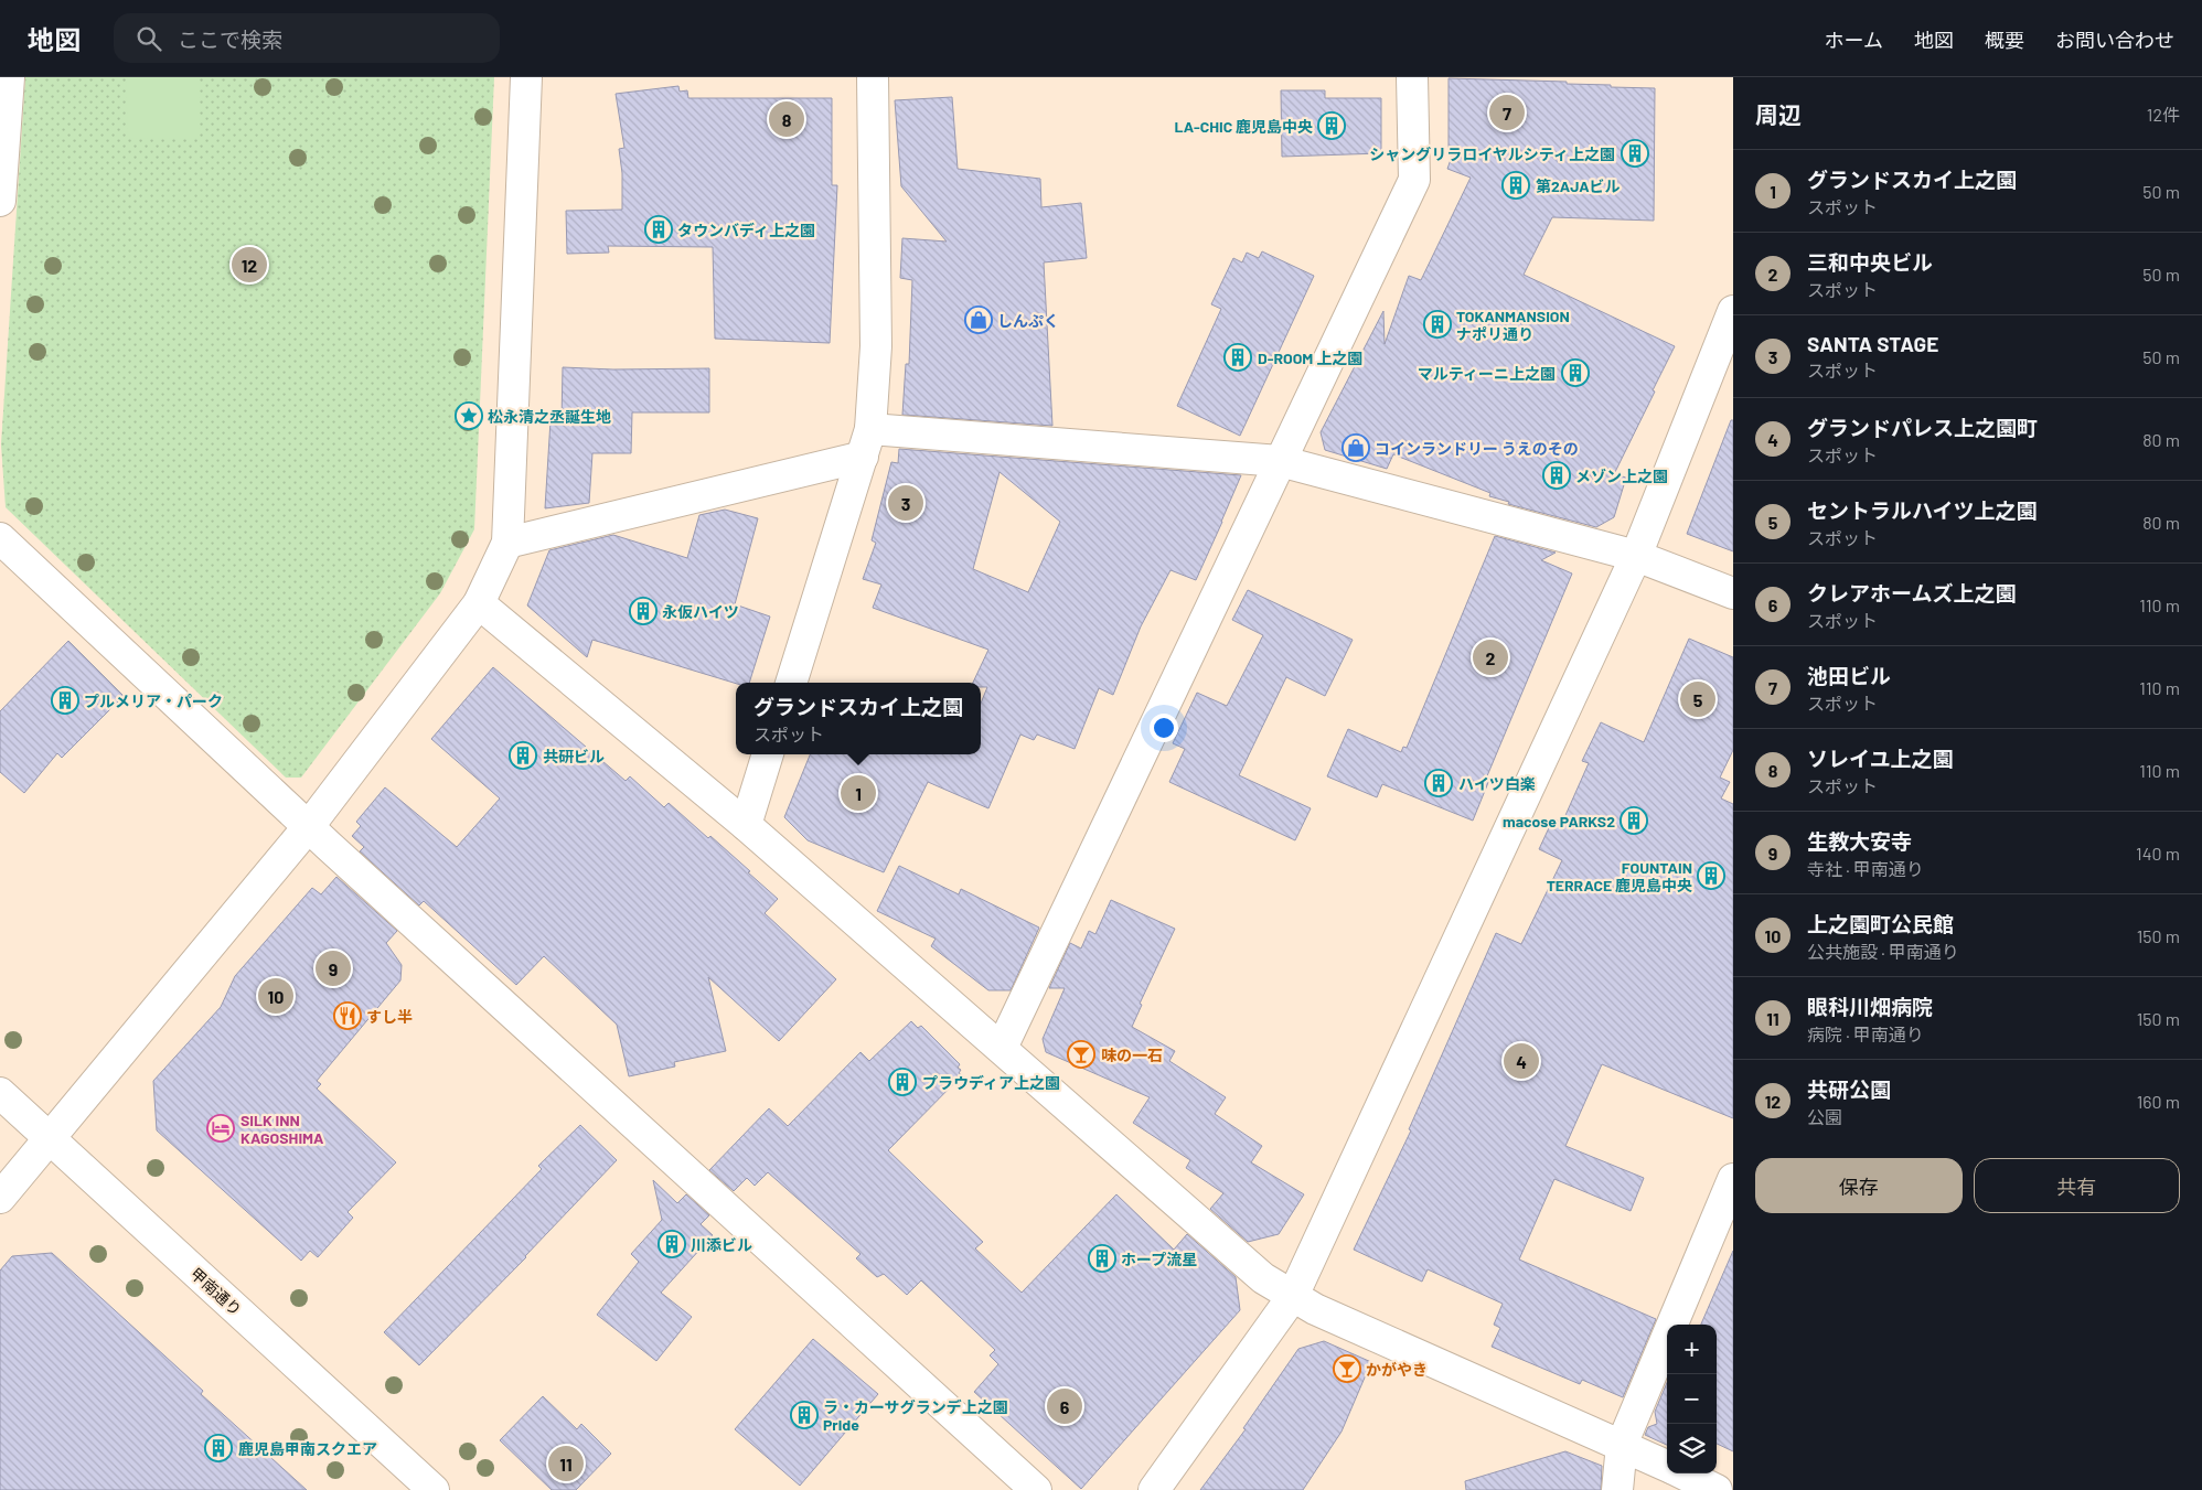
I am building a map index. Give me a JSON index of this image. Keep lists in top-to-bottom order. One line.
{"streets":{"street":["甲南通り"]},"places":{"building":["LA-CHIC 鹿児島中央","シャングリラロイヤルシティ上之園","第2AJAビル","タウンバディ上之園","TOKANMANSION ナポリ通り","D-ROOM 上之園","マルティーニ上之園","メゾン上之園","永仮ハイツ","プルメリア・パーク","共研ビル","ハイツ白楽","macose PARKS2","FOUNTAIN TERRACE 鹿児島中央","プラウディア上之園","川添ビル","ホープ流星","ラ・カーサグランデ上之園 Pride","鹿児島甲南スクエア"],"shop":["しんぷく","コインランドリー うえのその"],"place":["松永清之丞誕生地"],"restaurant":["すし半"],"bar":["味の一石","かがやき"],"hotel":["SILK INN KAGOSHIMA"]},"page":{"header":"地図","search":"ここで検索","nav":["ホーム","地図","概要","お問い合わせ"],"heading":["周辺","12件"],"pins":["7","8","12","3","2","5","1","9","10","4","6","11"],"list":[{"mark":"1","name":"グランドスカイ上之園","note":"スポット","value":"50 m"},{"mark":"2","name":"三和中央ビル","note":"スポット","value":"50 m"},{"mark":"3","name":"SANTA STAGE","note":"スポット","value":"50 m"},{"mark":"4","name":"グランドパレス上之園町","note":"スポット","value":"80 m"},{"mark":"5","name":"セントラルハイツ上之園","note":"スポット","value":"80 m"},{"mark":"6","name":"クレアホームズ上之園","note":"スポット","value":"110 m"},{"mark":"7","name":"池田ビル","note":"スポット","value":"110 m"},{"mark":"8","name":"ソレイユ上之園","note":"スポット","value":"110 m"},{"mark":"9","name":"生教大安寺","note":"寺社 · 甲南通り","value":"140 m"},{"mark":"10","name":"上之園町公民館","note":"公共施設 · 甲南通り","value":"150 m"},{"mark":"11","name":"眼科川畑病院","note":"病院 · 甲南通り","value":"150 m"},{"mark":"12","name":"共研公園","note":"公園","value":"160 m"}],"popup":["グランドスカイ上之園","スポット"],"buttons":["保存","共有"],"map_buttons":["+","−"]}}
